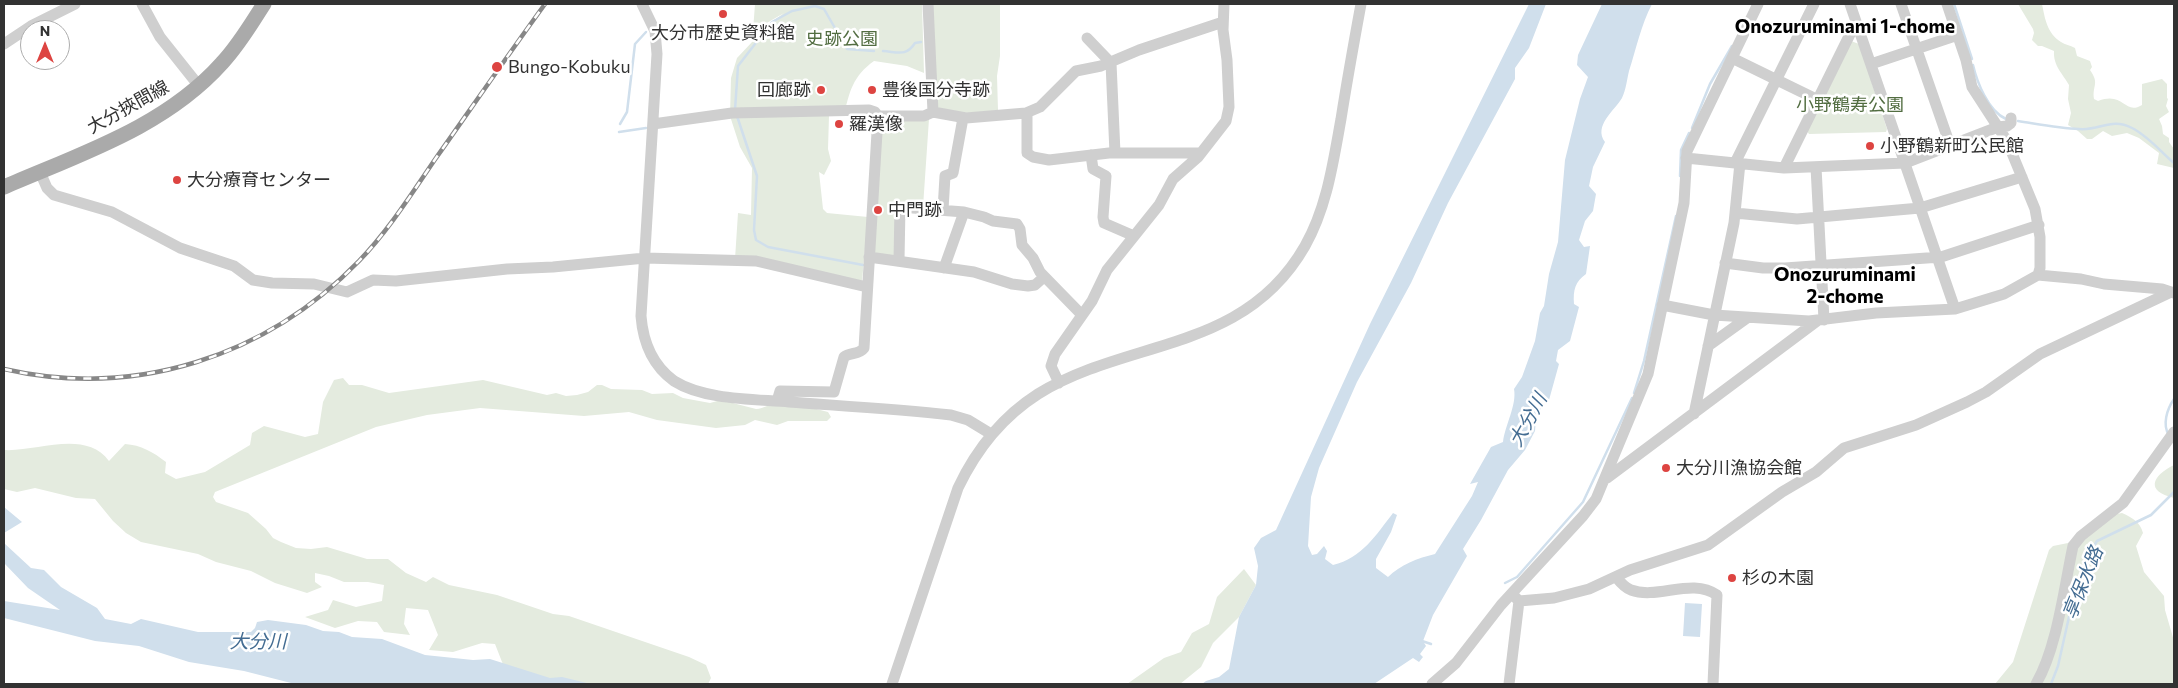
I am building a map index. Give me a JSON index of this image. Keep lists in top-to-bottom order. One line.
{"streets":{"main road":["大分挾間線"]},"districts":["Onozuruminami 1-chome","Onozuruminami 2-chome"],"water":["大分川","享保水路"],"parks":["史跡公園","小野鶴寿公園"],"places":["大分市歴史資料館","Bungo-Kobuku","回廊跡","豊後国分寺跡","羅漢像","小野鶴新町公民館","大分療育センター","中門跡","大分川漁協会館","杉の木園"],"north":"top"}
